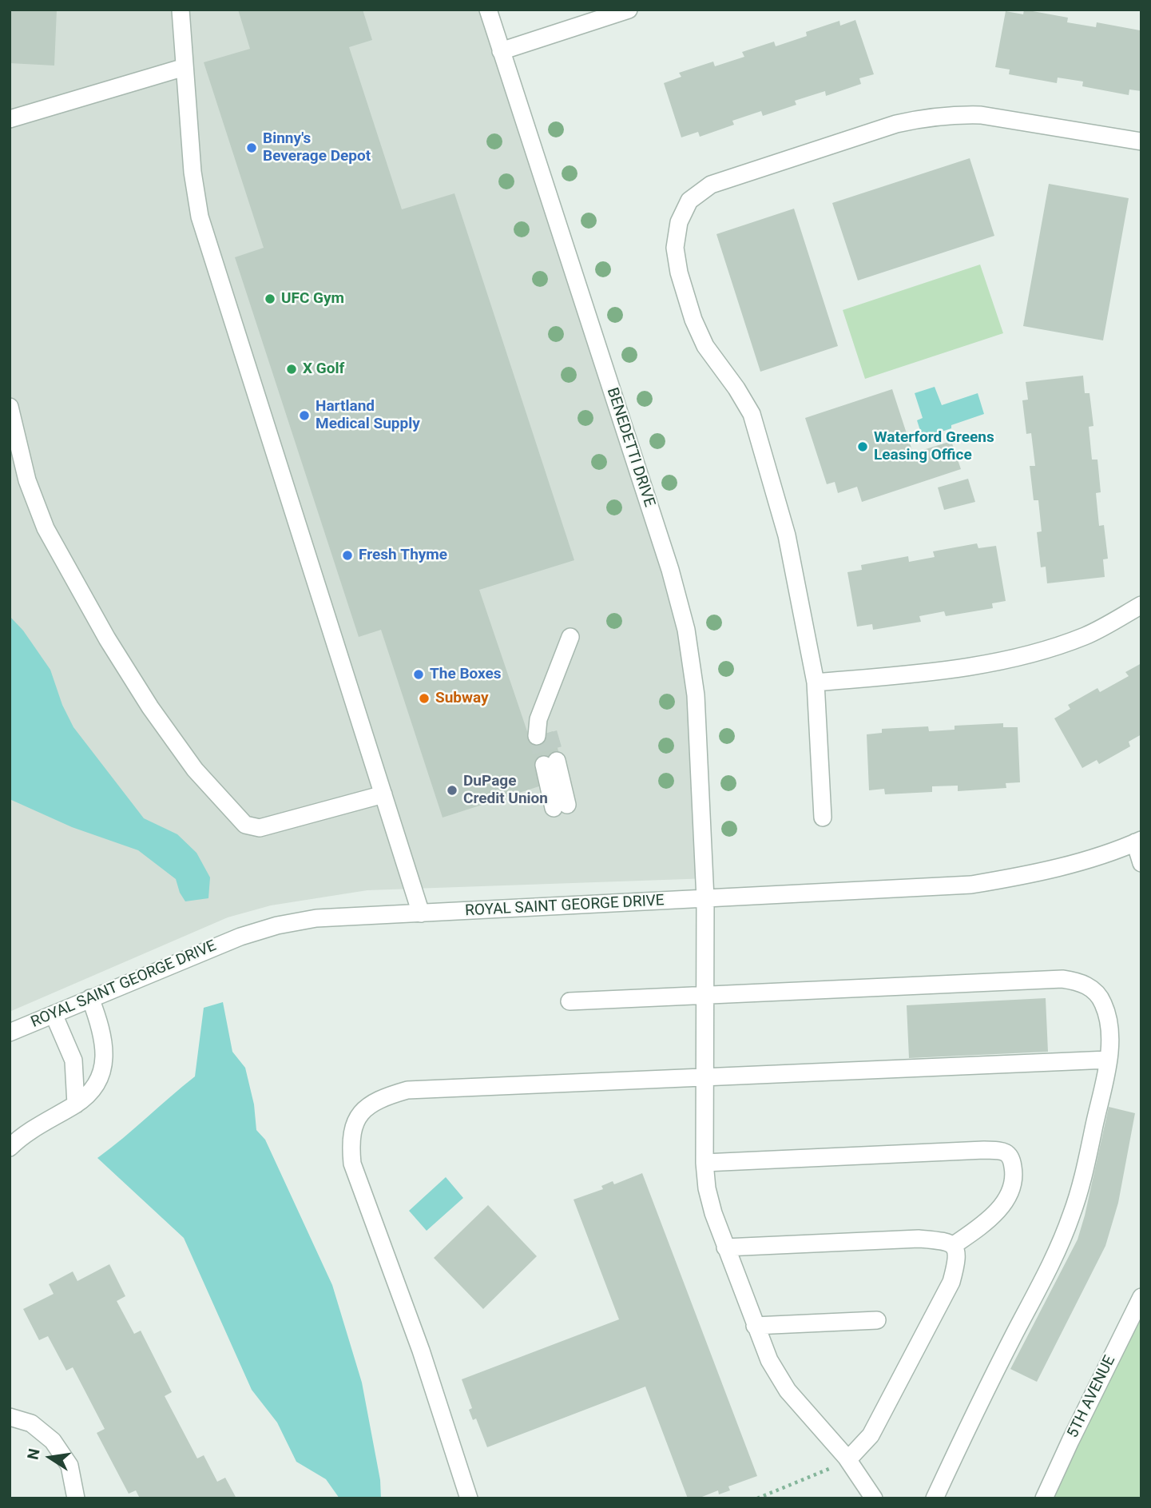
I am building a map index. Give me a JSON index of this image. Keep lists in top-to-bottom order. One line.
{"streets":{"street":["BENEDETTI DRIVE","ROYAL SAINT GEORGE DRIVE","5TH AVENUE"]},"crossings":[["BENEDETTI DRIVE","ROYAL SAINT GEORGE DRIVE"]],"places":["Binny's Beverage Depot","UFC Gym","X Golf","Hartland Medical Supply","Waterford Greens Leasing Office","Fresh Thyme","The Boxes","Subway","DuPage Credit Union"],"north":"left"}
